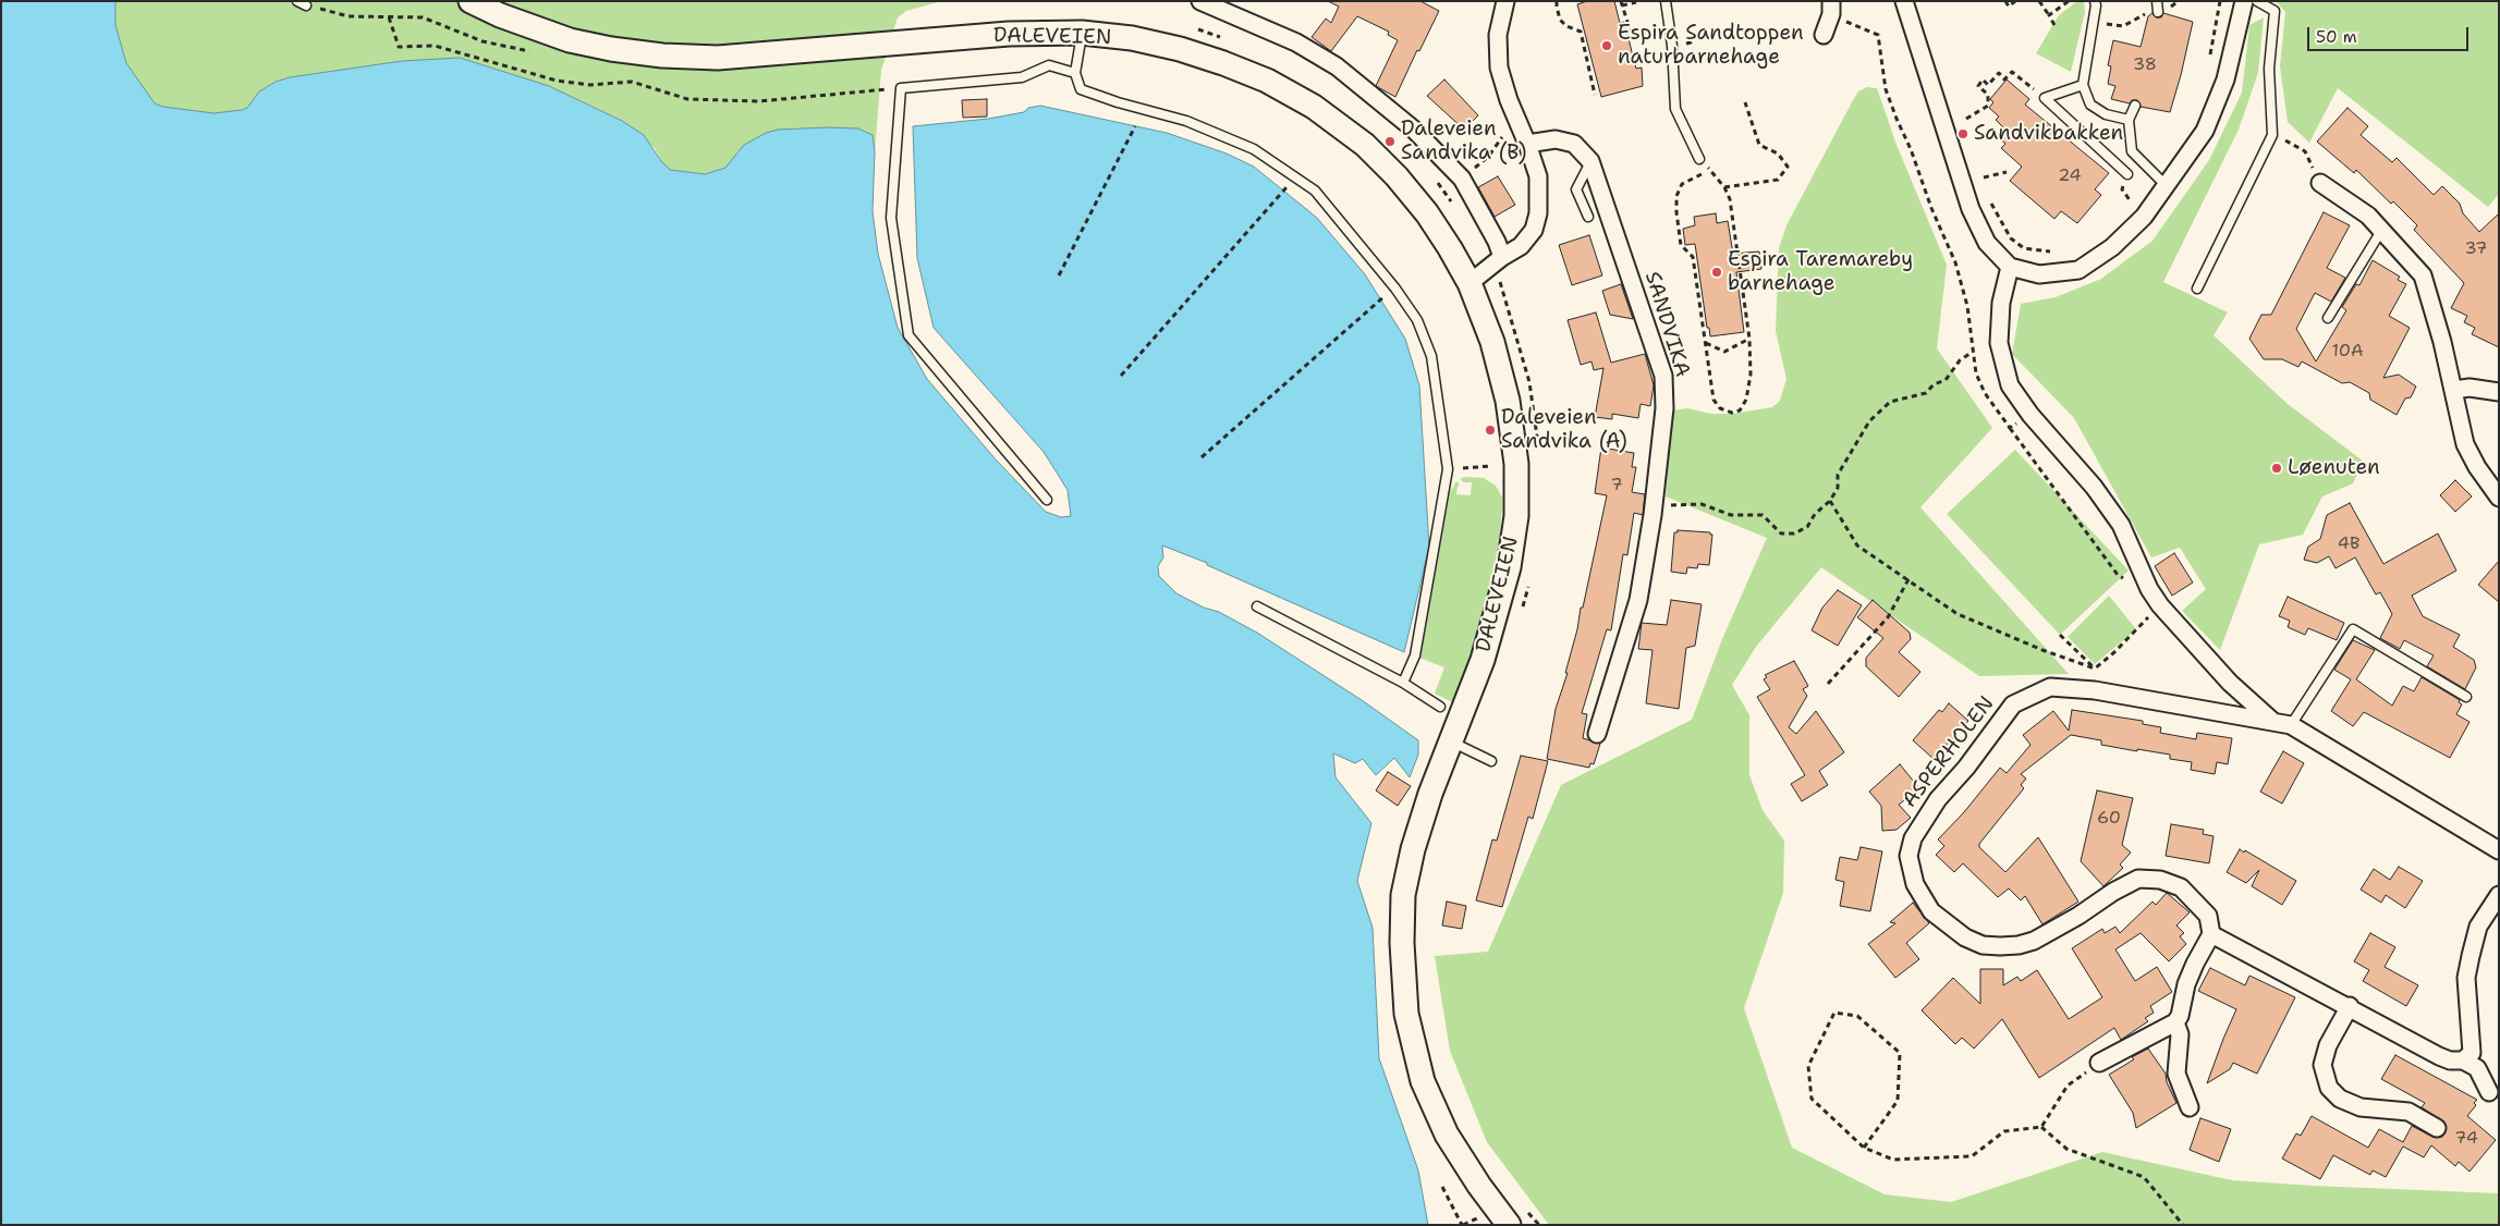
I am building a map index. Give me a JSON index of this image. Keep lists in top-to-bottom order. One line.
{"streets":{"main road":["DALEVEIEN"],"street":["SANDVIKA","ASPERHOLEN"]},"places":["Espira Sandtoppen naturbarnehage","Sandvikbakken","Daleveien Sandvika (B)","Espira Taremareby barnehage","Daleveien Sandvika (A)","Løenuten"],"house_numbers":["38","24","37","10A","7","4B","60","74"],"scale_bar":"50 m"}
